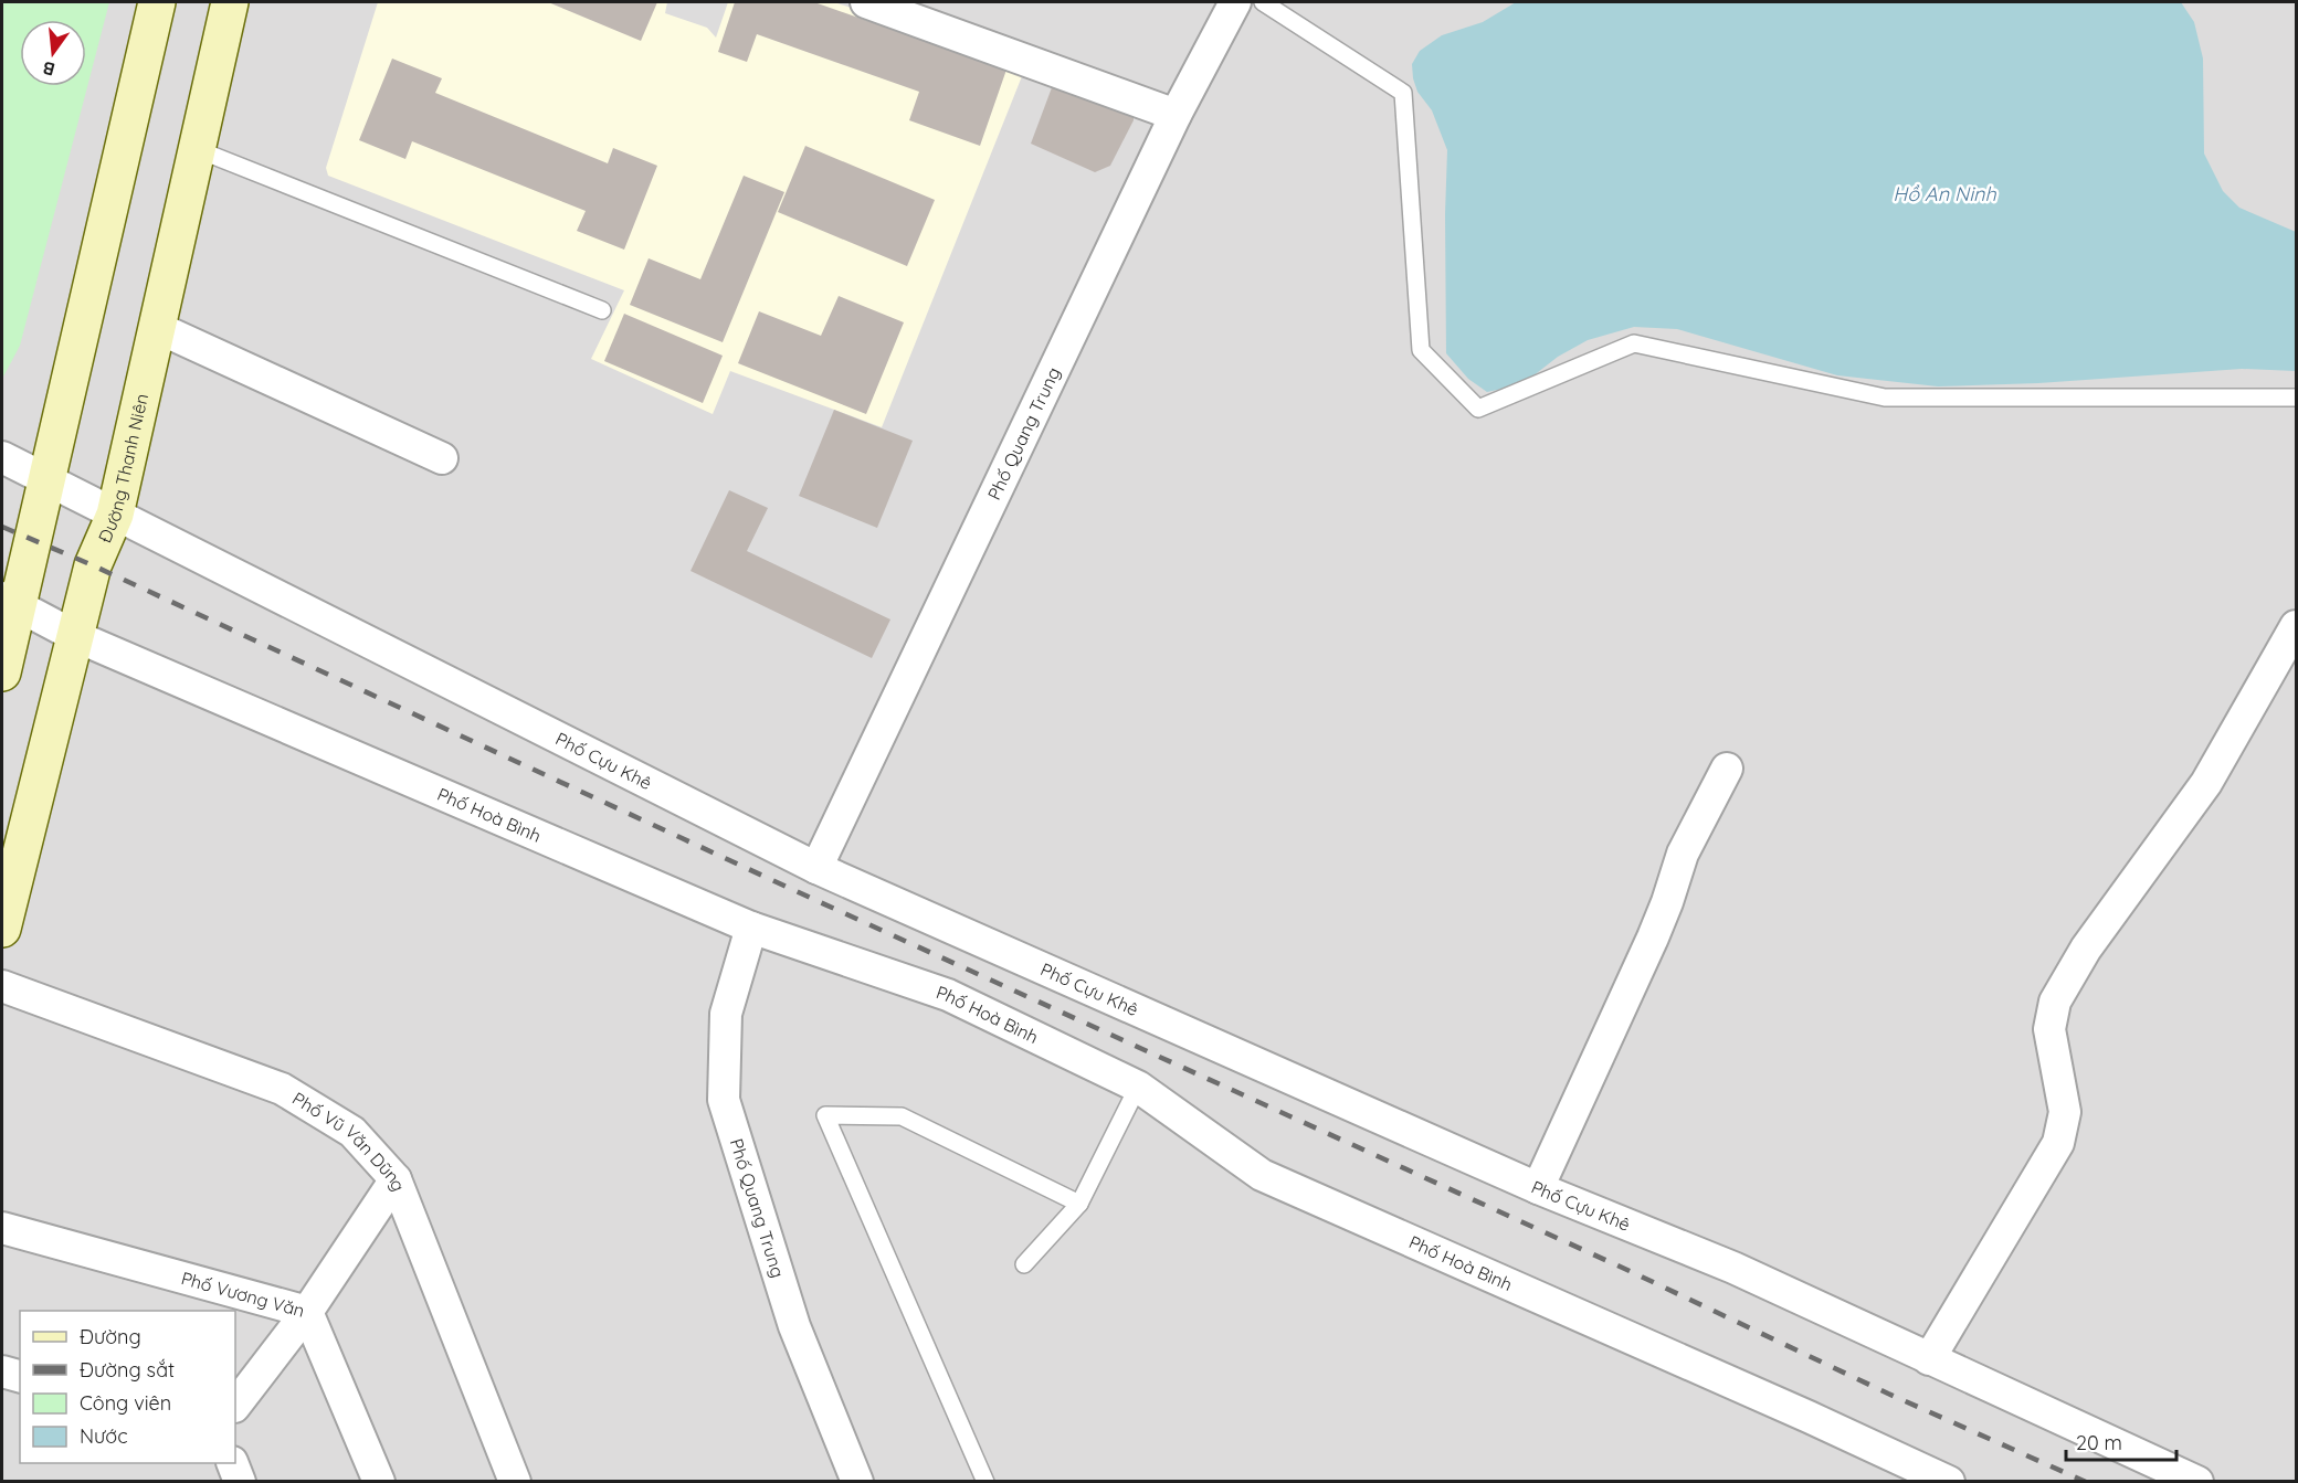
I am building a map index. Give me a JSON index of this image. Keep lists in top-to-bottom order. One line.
{"streets":{"main road":["Đường Thanh Niên"],"street":["Phố Quang Trung","Phố Cựu Khê","Phố Hoà Bình","Phố Vũ Văn Dũng","Phố Vương Văn"]},"crossings":[["Phố Quang Trung","Phố Cựu Khê"],["Phố Quang Trung","Phố Hoà Bình"],["Đường Thanh Niên","Phố Cựu Khê"],["Đường Thanh Niên","Phố Hoà Bình"]],"water":["Hồ An Ninh"],"legend":["Đường","Đường sắt","Công viên","Nước"],"scale_bar":"20 m","north":"bottom"}
